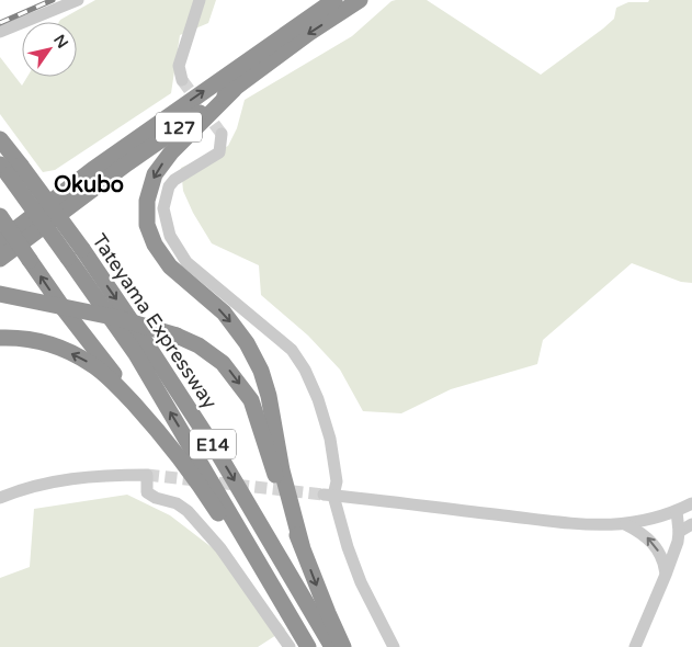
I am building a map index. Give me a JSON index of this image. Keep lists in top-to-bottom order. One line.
{"streets":{"highway":["127","Tateyama Expressway","E14"]},"crossings":[["127","Tateyama Expressway"]],"districts":["Okubo"],"north":"top right"}
